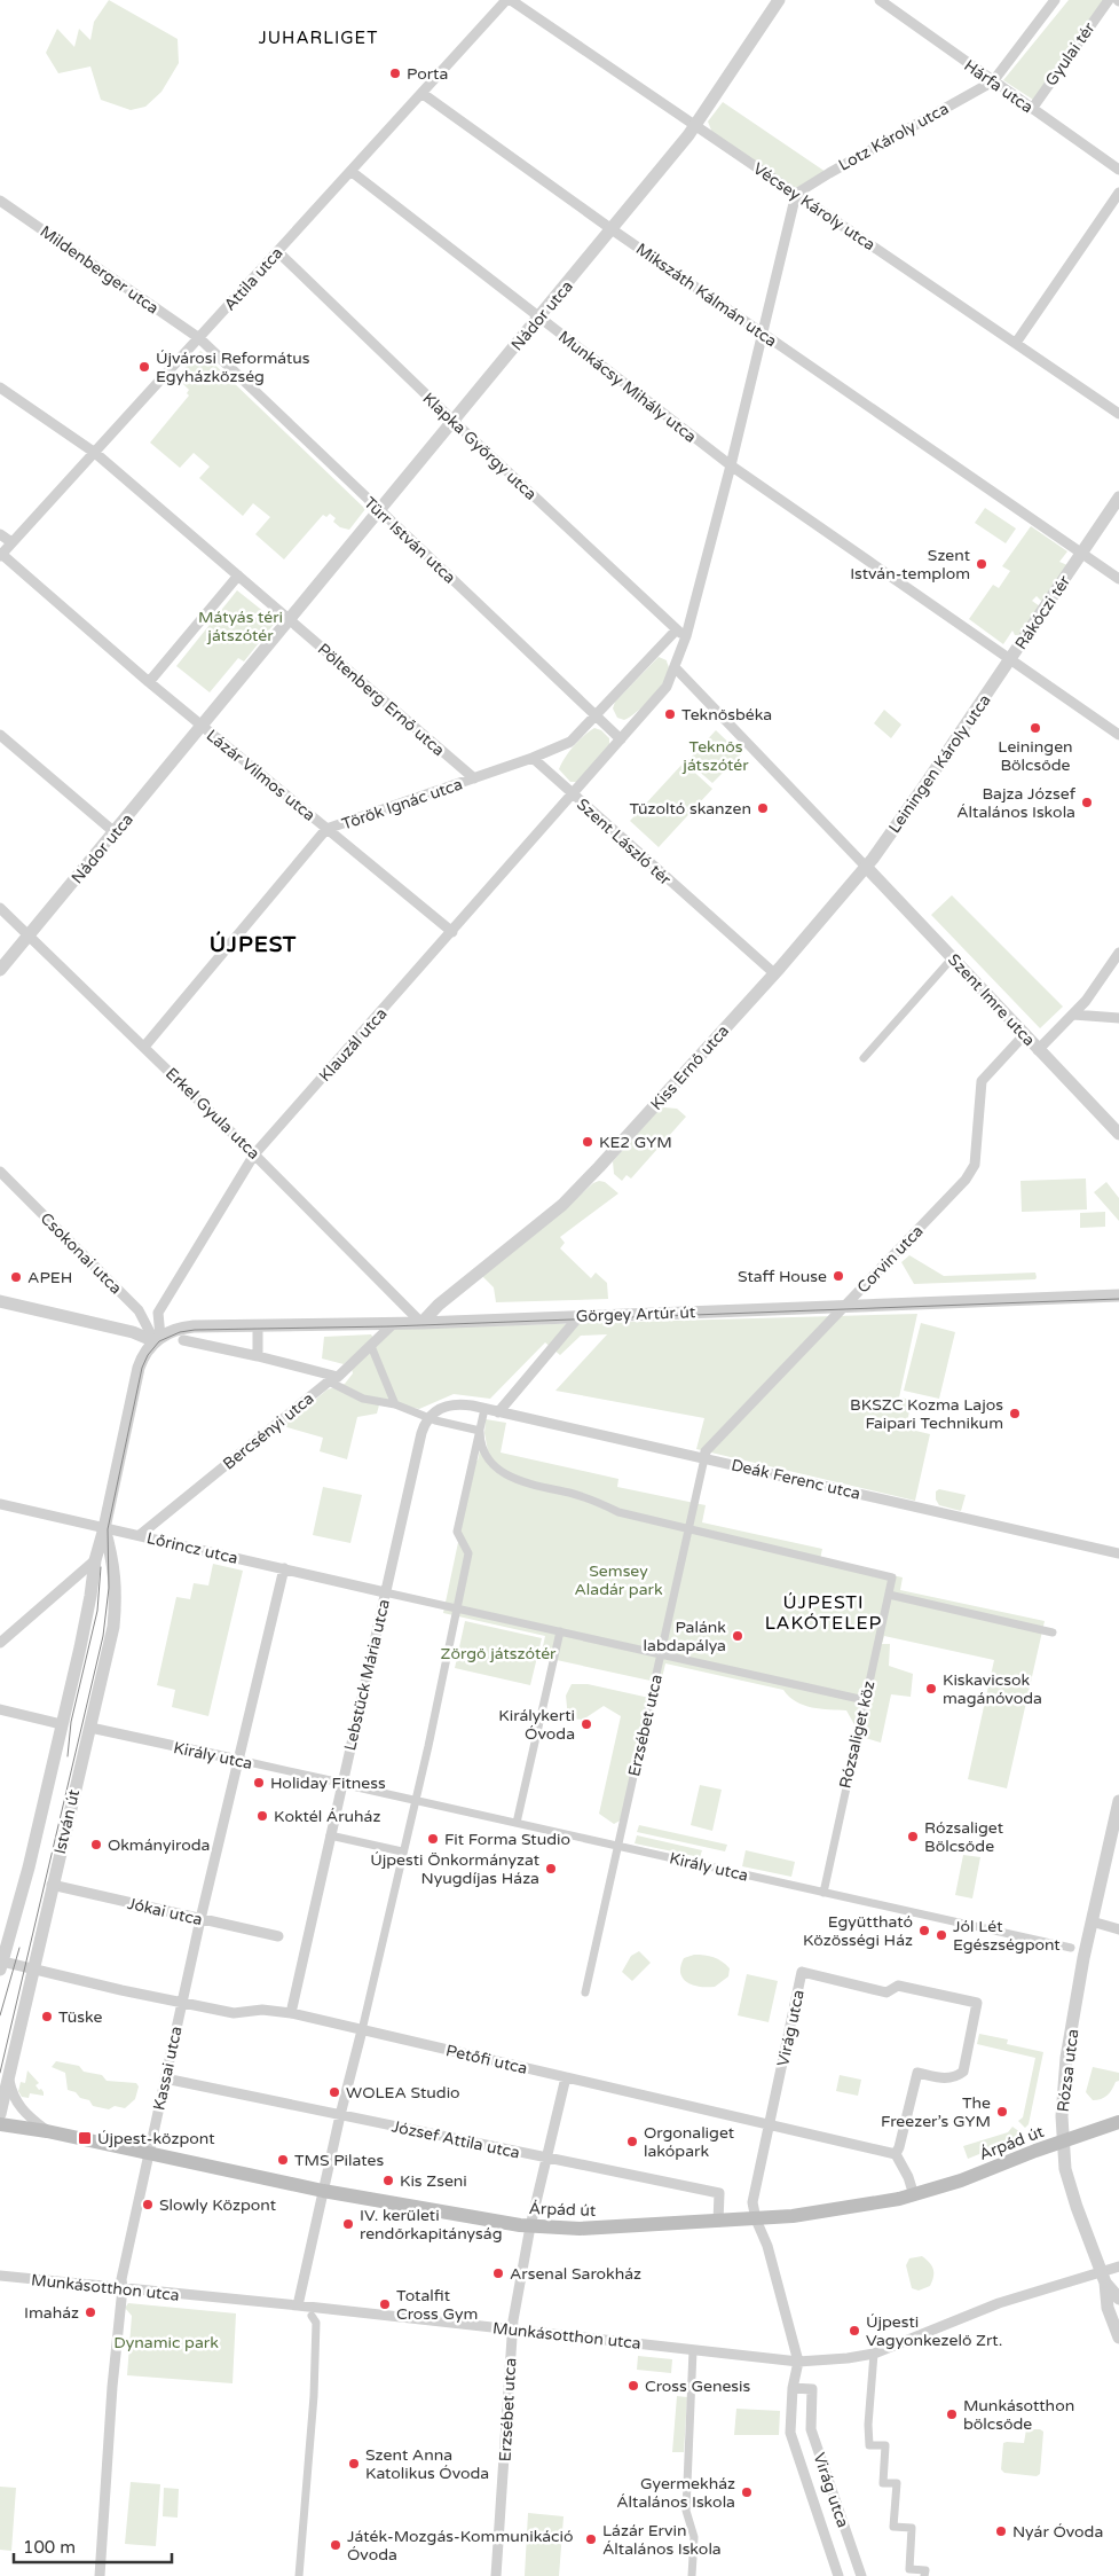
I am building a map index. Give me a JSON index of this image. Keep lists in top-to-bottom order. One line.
{"streets":{"main road":["Árpád út"],"street":["Gyulai tér","Hárfa utca","Lotz Károly utca","Vécsey Károly utca","Mildenberger utca","Attila utca","Mikszáth Kálmán utca","Nádor utca","Munkácsy Mihály utca","Klapka György utca","Türr István utca","Rákóczi tér","Pöltenberg Ernő utca","Leiningen Károly utca","Lázár Vilmos utca","Török Ignác utca","Szent László tér","Szent Imre utca","Klauzál utca","Kiss Ernő utca","Erkel Gyula utca","Csokonai utca","Corvin utca","Görgey Artúr út","Bercsényi utca","Deák Ferenc utca","Lőrincz utca","Lebstück Mária utca","Erzsébet utca","Rózsaliget köz","Király utca","István út","Jókai utca","Virág utca","Petőfi utca","Kassai utca","Rózsa utca","József Attila utca","Munkásotthon utca"]},"crossings":[["Gyulai tér","Hárfa utca"],["Hárfa utca","Lotz Károly utca"],["Lotz Károly utca","Vécsey Károly utca"],["Lotz Károly utca","Szent László tér"],["Vécsey Károly utca","Nádor utca"],["Vécsey Károly utca","Szent László tér"],["Mildenberger utca","Attila utca"],["Mildenberger utca","Türr István utca"],["Attila utca","Mikszáth Kálmán utca"],["Attila utca","Munkácsy Mihály utca"],["Attila utca","Klapka György utca"],["Attila utca","Türr István utca"],["Mikszáth Kálmán utca","Nádor utca"],["Mikszáth Kálmán utca","Rákóczi tér"],["Mikszáth Kálmán utca","Szent László tér"],["Nádor utca","Munkácsy Mihály utca"],["Nádor utca","Klapka György utca"],["Nádor utca","Türr István utca"],["Nádor utca","Pöltenberg Ernő utca"],["Nádor utca","Lázár Vilmos utca"],["Nádor utca","Erkel Gyula utca"],["Munkácsy Mihály utca","Rákóczi tér"],["Munkácsy Mihály utca","Szent László tér"],["Klapka György utca","Szent László tér"],["Türr István utca","Szent László tér"],["Rákóczi tér","Leiningen Károly utca"],["Pöltenberg Ernő utca","Török Ignác utca"],["Leiningen Károly utca","Szent Imre utca"],["Leiningen Károly utca","Kiss Ernő utca"],["Lázár Vilmos utca","Török Ignác utca"],["Lázár Vilmos utca","Klauzál utca"],["Török Ignác utca","Erkel Gyula utca"],["Szent László tér","Klauzál utca"],["Szent László tér","Kiss Ernő utca"],["Szent Imre utca","Kiss Ernő utca"],["Szent Imre utca","Corvin utca"],["Klauzál utca","Erkel Gyula utca"],["Kiss Ernő utca","Erkel Gyula utca"],["Kiss Ernő utca","Görgey Artúr út"],["Erkel Gyula utca","Görgey Artúr út"],["Csokonai utca","Görgey Artúr út"],["Csokonai utca","István út"],["Corvin utca","Görgey Artúr út"],["Corvin utca","Deák Ferenc utca"],["Corvin utca","Erzsébet utca"],["Görgey Artúr út","Bercsényi utca"],["Görgey Artúr út","István út"],["Bercsényi utca","Lőrincz utca"],["Deák Ferenc utca","Lebstück Mária utca"],["Deák Ferenc utca","Erzsébet utca"],["Lőrincz utca","Lebstück Mária utca"],["Lőrincz utca","István út"],["Lőrincz utca","Kassai utca"],["Lebstück Mária utca","Petőfi utca"],["Erzsébet utca","Rózsaliget köz"],["Erzsébet utca","Király utca"],["Erzsébet utca","Petőfi utca"],["Erzsébet utca","József Attila utca"],["Erzsébet utca","Árpád út"],["Erzsébet utca","Munkásotthon utca"],["Rózsaliget köz","Király utca"],["Király utca","István út"],["Király utca","Kassai utca"],["István út","Jókai utca"],["István út","Petőfi utca"],["Jókai utca","Kassai utca"],["Virág utca","Petőfi utca"],["Virág utca","Árpád út"],["Virág utca","Munkásotthon utca"],["Petőfi utca","Kassai utca"],["Kassai utca","József Attila utca"],["Kassai utca","Árpád út"],["Kassai utca","Munkásotthon utca"],["Rózsa utca","Árpád út"],["Rózsa utca","Munkásotthon utca"],["József Attila utca","Árpád út"]],"districts":["JUHARLIGET","ÚJPEST","ÚJPESTI LAKÓTELEP"],"parks":["Mátyás téri játszótér","Teknős játszótér","Semsey Aladár park","Zörgő játszótér","Dynamic park"],"places":{"other":["Porta","Újvárosi Református Egyházközség","Szent István-templom","Teknősbéka","Leiningen Bölcsőde","Bajza József Általános Iskola","Tűzoltó skanzen","KE2 GYM","Staff House","APEH","BKSZC Kozma Lajos Faipari Technikum","Palánk labdapálya","Kiskavicsok magánóvoda","Királykerti Óvoda","Holiday Fitness","Koktél Áruház","Rózsaliget Bölcsőde","Fit Forma Studio","Okmányiroda","Újpesti Önkormányzat Nyugdíjas Háza","Együttható Közösségi Ház","Jól Lét Egészségpont","Tüske","WOLEA Studio","The Freezer’s GYM","Orgonaliget lakópark","TMS Pilates","Kis Zseni","Slowly Központ","IV. kerületi rendőrkapitányság","Arsenal Sarokház","Totalfit Cross Gym","Imaház","Újpesti Vagyonkezelő Zrt.","Cross Genesis","Munkásotthon bölcsőde","Szent Anna Katolikus Óvoda","Gyermekház Általános Iskola","Nyár Óvoda","Lázár Ervin Általános Iskola","Játék-Mozgás-Kommunikáció Óvoda"],"transit":["Újpest-központ"]},"scale_bar":"100 m"}
